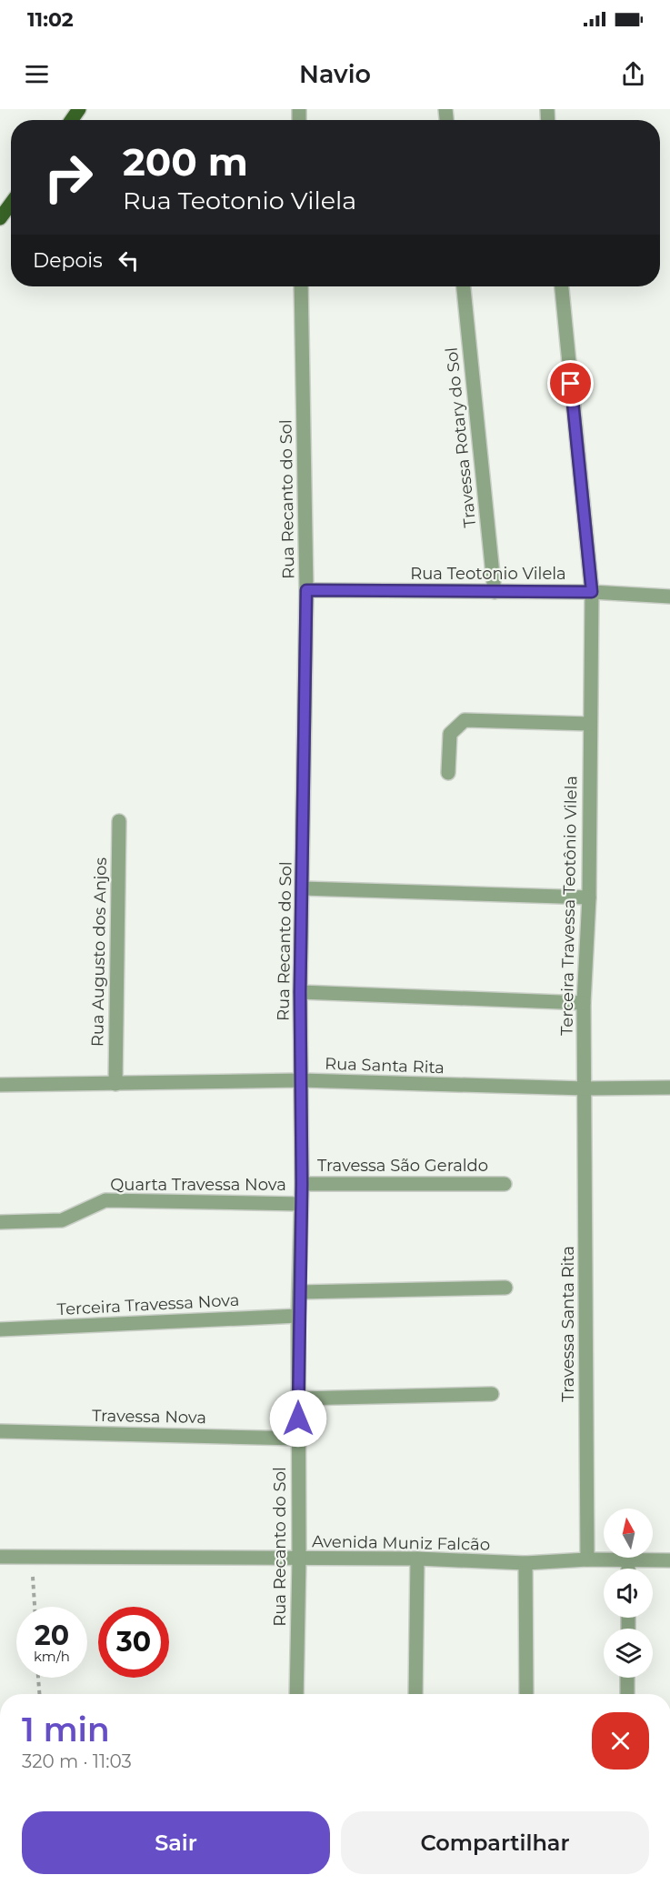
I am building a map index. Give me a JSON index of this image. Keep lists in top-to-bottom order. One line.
{"streets":{"street":["Travessa Rotary do Sol","Rua Recanto do Sol","Rua Teotonio Vilela","Terceira Travessa Teotônio Vilela","Rua Augusto dos Anjos","Rua Santa Rita","Travessa São Geraldo","Quarta Travessa Nova","Terceira Travessa Nova","Travessa Santa Rita","Travessa Nova","Avenida Muniz Falcão"]},"crossings":[["Travessa Rotary do Sol","Rua Teotonio Vilela"],["Rua Recanto do Sol","Rua Teotonio Vilela"],["Rua Recanto do Sol","Rua Santa Rita"],["Rua Recanto do Sol","Travessa São Geraldo"],["Rua Recanto do Sol","Quarta Travessa Nova"],["Rua Recanto do Sol","Terceira Travessa Nova"],["Rua Recanto do Sol","Travessa Nova"],["Rua Recanto do Sol","Avenida Muniz Falcão"],["Rua Teotonio Vilela","Terceira Travessa Teotônio Vilela"],["Terceira Travessa Teotônio Vilela","Rua Santa Rita"],["Terceira Travessa Teotônio Vilela","Travessa Santa Rita"],["Rua Augusto dos Anjos","Rua Santa Rita"],["Rua Santa Rita","Travessa Santa Rita"],["Travessa Santa Rita","Avenida Muniz Falcão"]],"north":"top","page":{"status":"11:02","header":"Navio","turn":["200 m","Rua Teotonio Vilela"],"then":"Depois","speed":"20 km/h","limit":"30","heading":["1 min","320 m · 11:03"],"buttons":["Sair","Compartilhar"]}}
